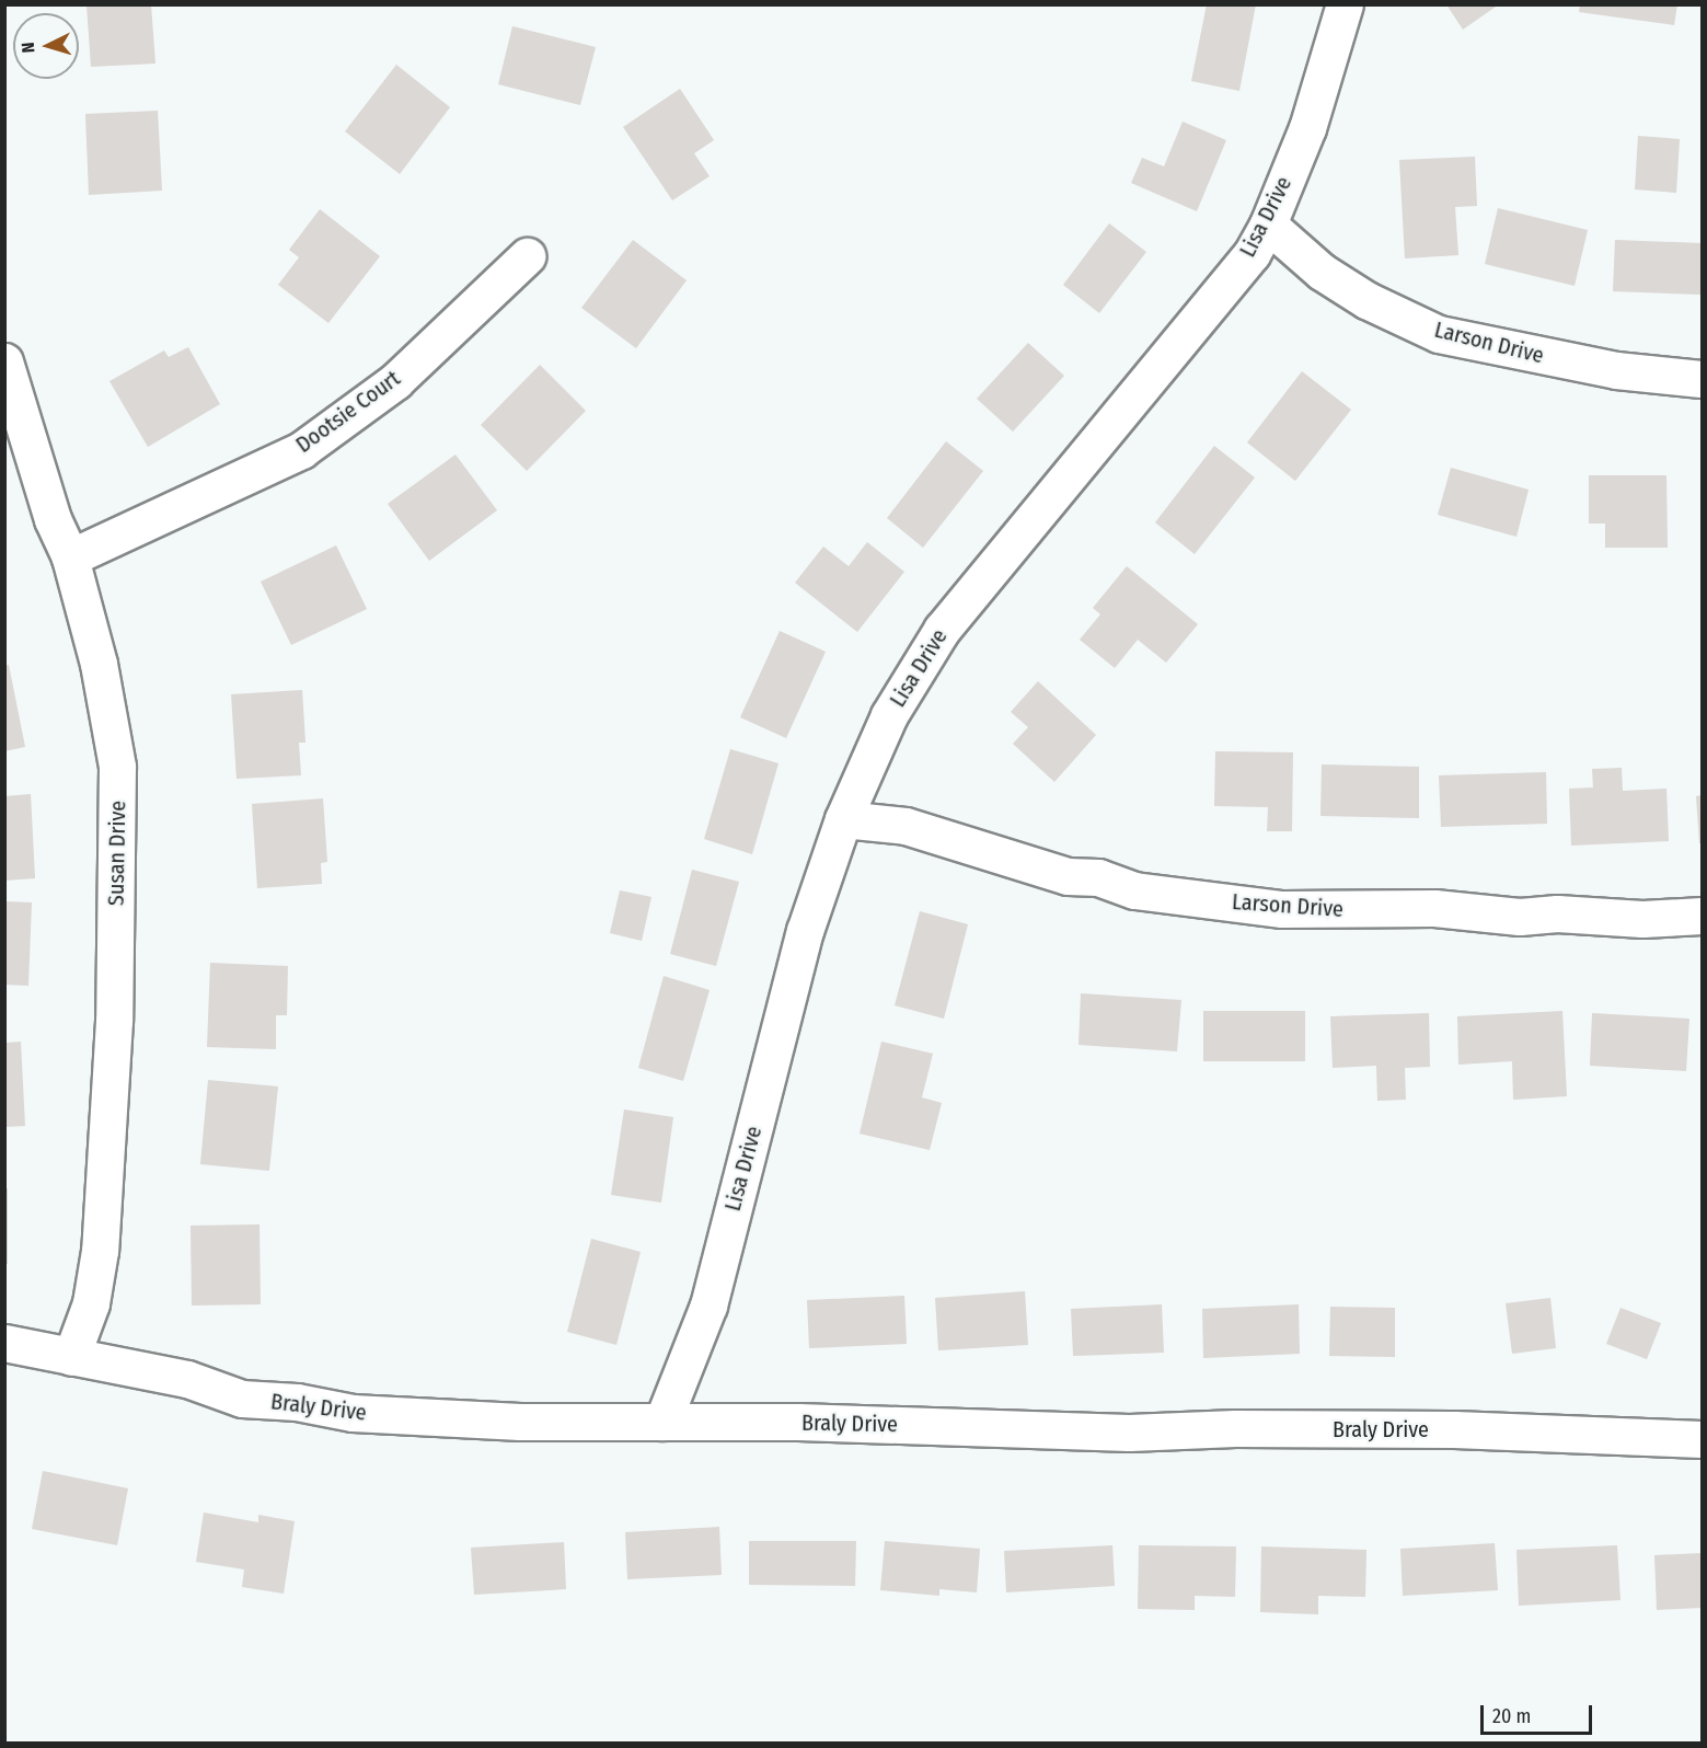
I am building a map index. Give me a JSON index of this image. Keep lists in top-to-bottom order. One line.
{"streets":{"street":["Lisa Drive","Larson Drive","Dootsie Court","Susan Drive","Braly Drive"]},"crossings":[["Lisa Drive","Larson Drive"],["Lisa Drive","Braly Drive"],["Dootsie Court","Susan Drive"],["Susan Drive","Braly Drive"]],"scale_bar":"20 m","north":"left"}
